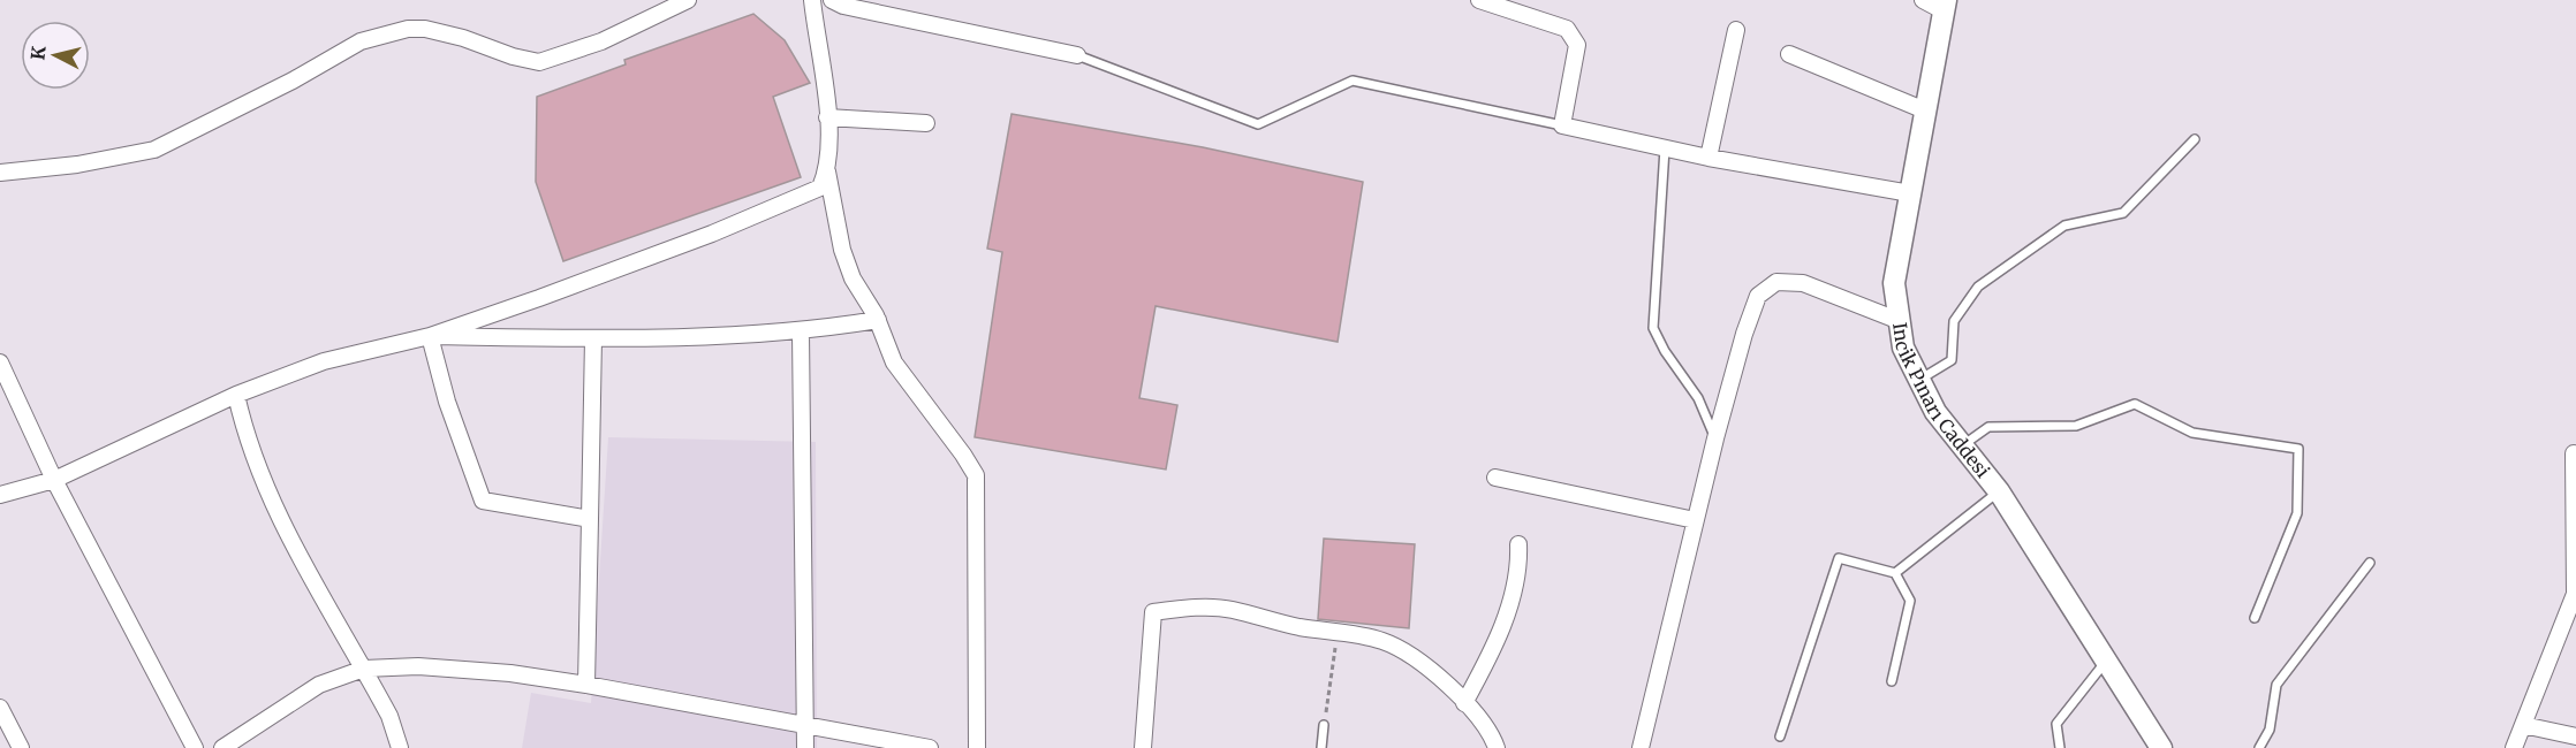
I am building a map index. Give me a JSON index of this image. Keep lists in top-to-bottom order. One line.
{"streets":{"main road":["Incik Pınarı Caddesi"]},"north":"left"}
